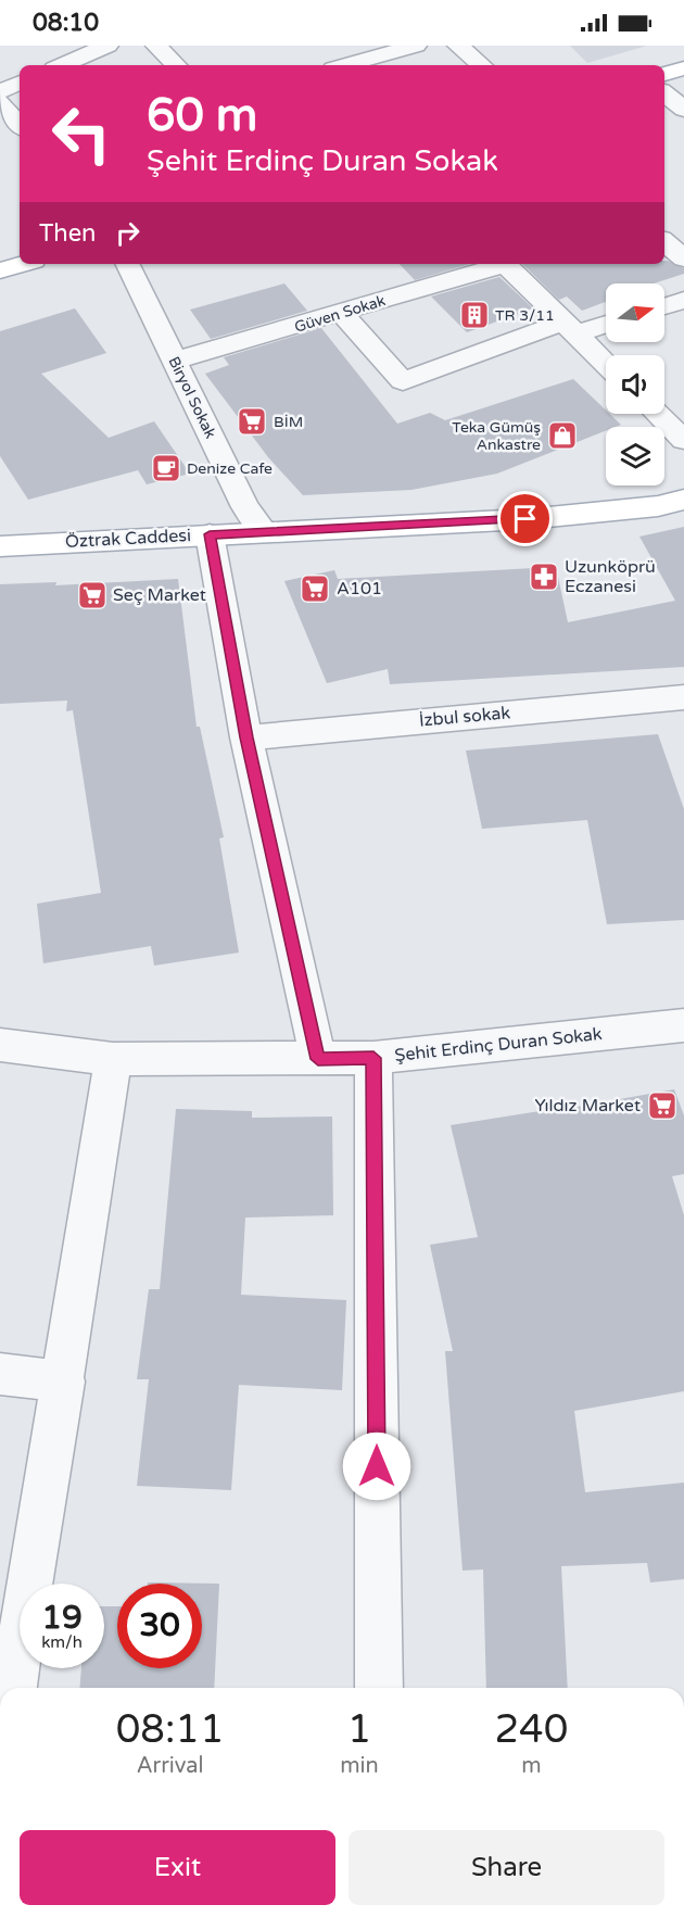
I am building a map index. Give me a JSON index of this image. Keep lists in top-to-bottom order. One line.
{"streets":{"main road":["Öztrak Caddesi"],"street":["Güven Sokak","Biryol Sokak","İzbul sokak","Şehit Erdinç Duran Sokak"]},"crossings":[["Güven Sokak","Biryol Sokak"],["Biryol Sokak","Öztrak Caddesi"]],"places":{"building":["TR 3/11"],"supermarket":["BİM","A101","Seç Market","Yıldız Market"],"shop":["Teka Gümüş Ankastre"],"cafe":["Denize Cafe"],"pharmacy":["Uzunköprü Eczanesi"]},"north":"right","page":{"status":"08:10","turn":["60 m","Şehit Erdinç Duran Sokak"],"then":"Then","speed":"19 km/h","limit":"30","eta":["08:11","Arrival","1","min","240","m"],"buttons":["Exit","Share"]}}
